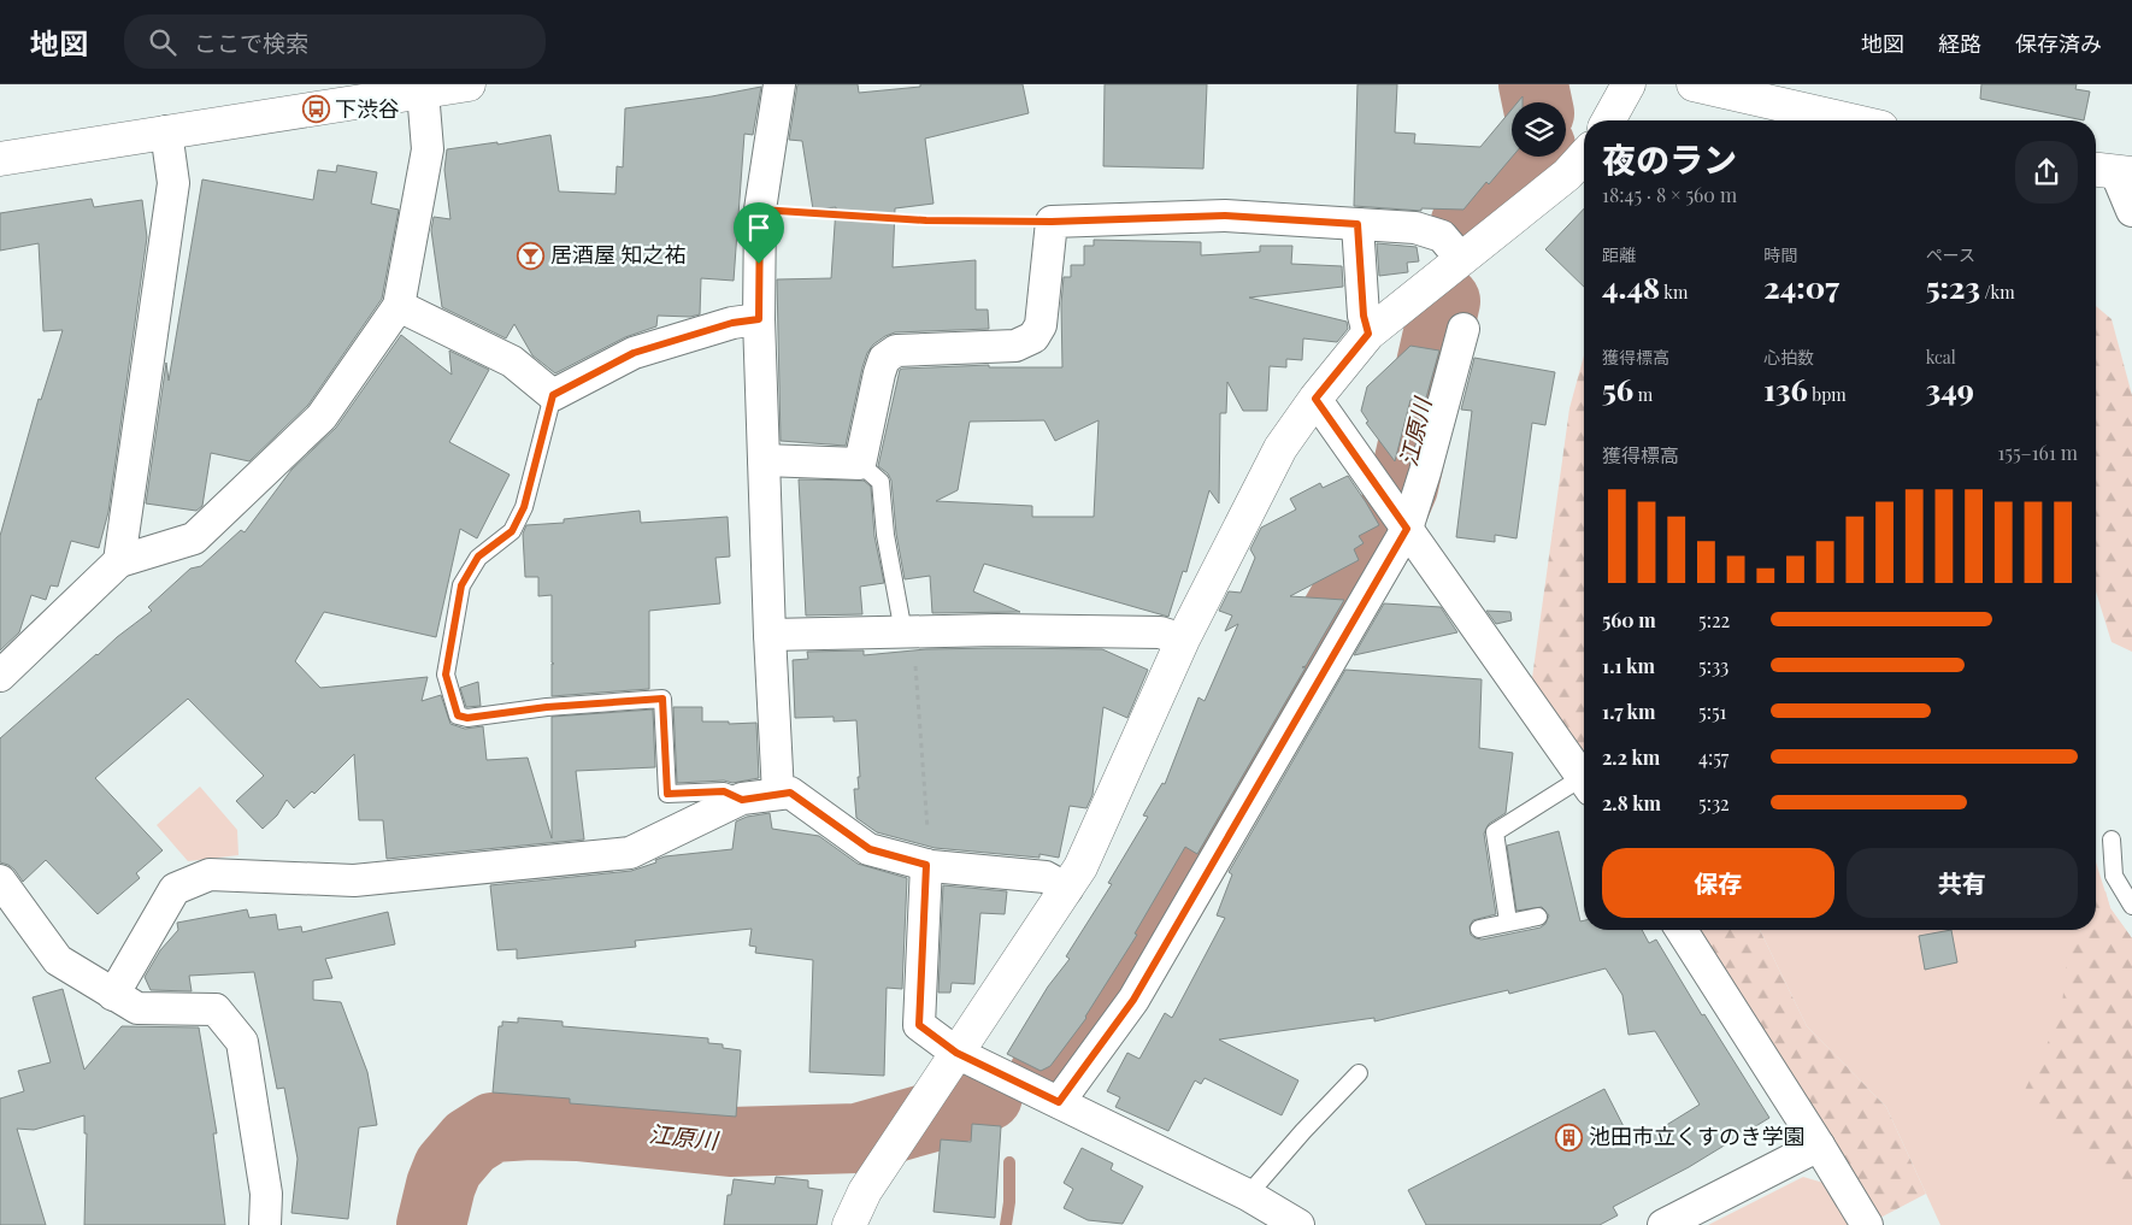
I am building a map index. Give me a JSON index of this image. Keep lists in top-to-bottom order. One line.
{"water":["江原川"],"places":{"bus stop":["下渋谷"],"bar":["居酒屋 知之祐"],"building":["池田市立くすのき学園"]},"page":{"header":"地図","search":"ここで検索","nav":["地図","経路","保存済み"],"heading":["夜のラン","18:45 · 8 × 560 m"],"stats":[["距離","4.48 km"],["時間","24:07"],["ペース","5:23 /km"],["獲得標高","56 m"],["心拍数","136 bpm"],["kcal","349"]],"chart":["獲得標高","155–161 m"],"list":[{"name":"560 m","note":"5:22"},{"name":"1.1 km","note":"5:33"},{"name":"1.7 km","note":"5:51"},{"name":"2.2 km","note":"4:57"},{"name":"2.8 km","note":"5:32"}],"buttons":["保存","共有"]}}
